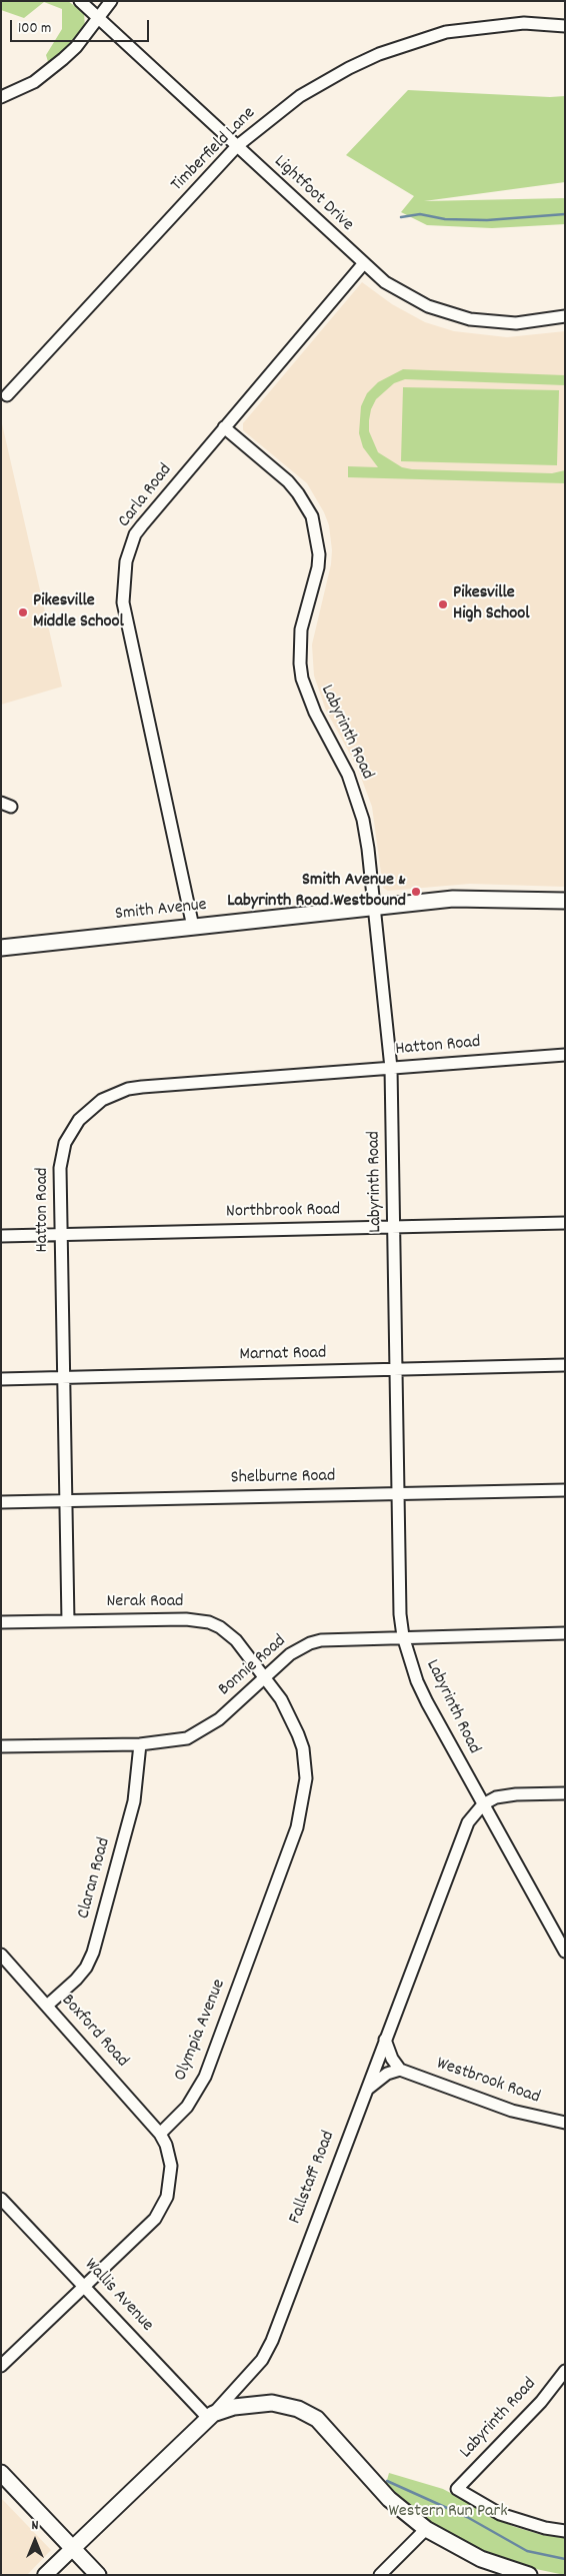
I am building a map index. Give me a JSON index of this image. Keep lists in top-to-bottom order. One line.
{"streets":{"main road":["Smith Avenue","Fallstaff Road"],"street":["Timberfield Lane","Lightfoot Drive","Carla Road","Labyrinth Road","Hatton Road","Northbrook Road","Marnat Road","Shelburne Road","Nerak Road","Bonnie Road","Claran Road","Olympia Avenue","Boxford Road","Westbrook Road","Wallis Avenue"]},"crossings":[["Timberfield Lane","Lightfoot Drive"],["Lightfoot Drive","Carla Road"],["Carla Road","Labyrinth Road"],["Carla Road","Smith Avenue"],["Labyrinth Road","Smith Avenue"],["Labyrinth Road","Hatton Road"],["Labyrinth Road","Northbrook Road"],["Labyrinth Road","Marnat Road"],["Labyrinth Road","Shelburne Road"],["Labyrinth Road","Bonnie Road"],["Labyrinth Road","Fallstaff Road"],["Hatton Road","Northbrook Road"],["Hatton Road","Marnat Road"],["Hatton Road","Shelburne Road"],["Hatton Road","Nerak Road"],["Nerak Road","Bonnie Road"],["Nerak Road","Olympia Avenue"],["Bonnie Road","Claran Road"],["Bonnie Road","Olympia Avenue"],["Claran Road","Boxford Road"],["Olympia Avenue","Boxford Road"],["Fallstaff Road","Wallis Avenue"]],"parks":["Western Run Park"],"places":["Pikesville High School","Pikesville Middle School","Smith Avenue & Labyrinth Road Westbound"],"scale_bar":"100 m","north":"top"}
